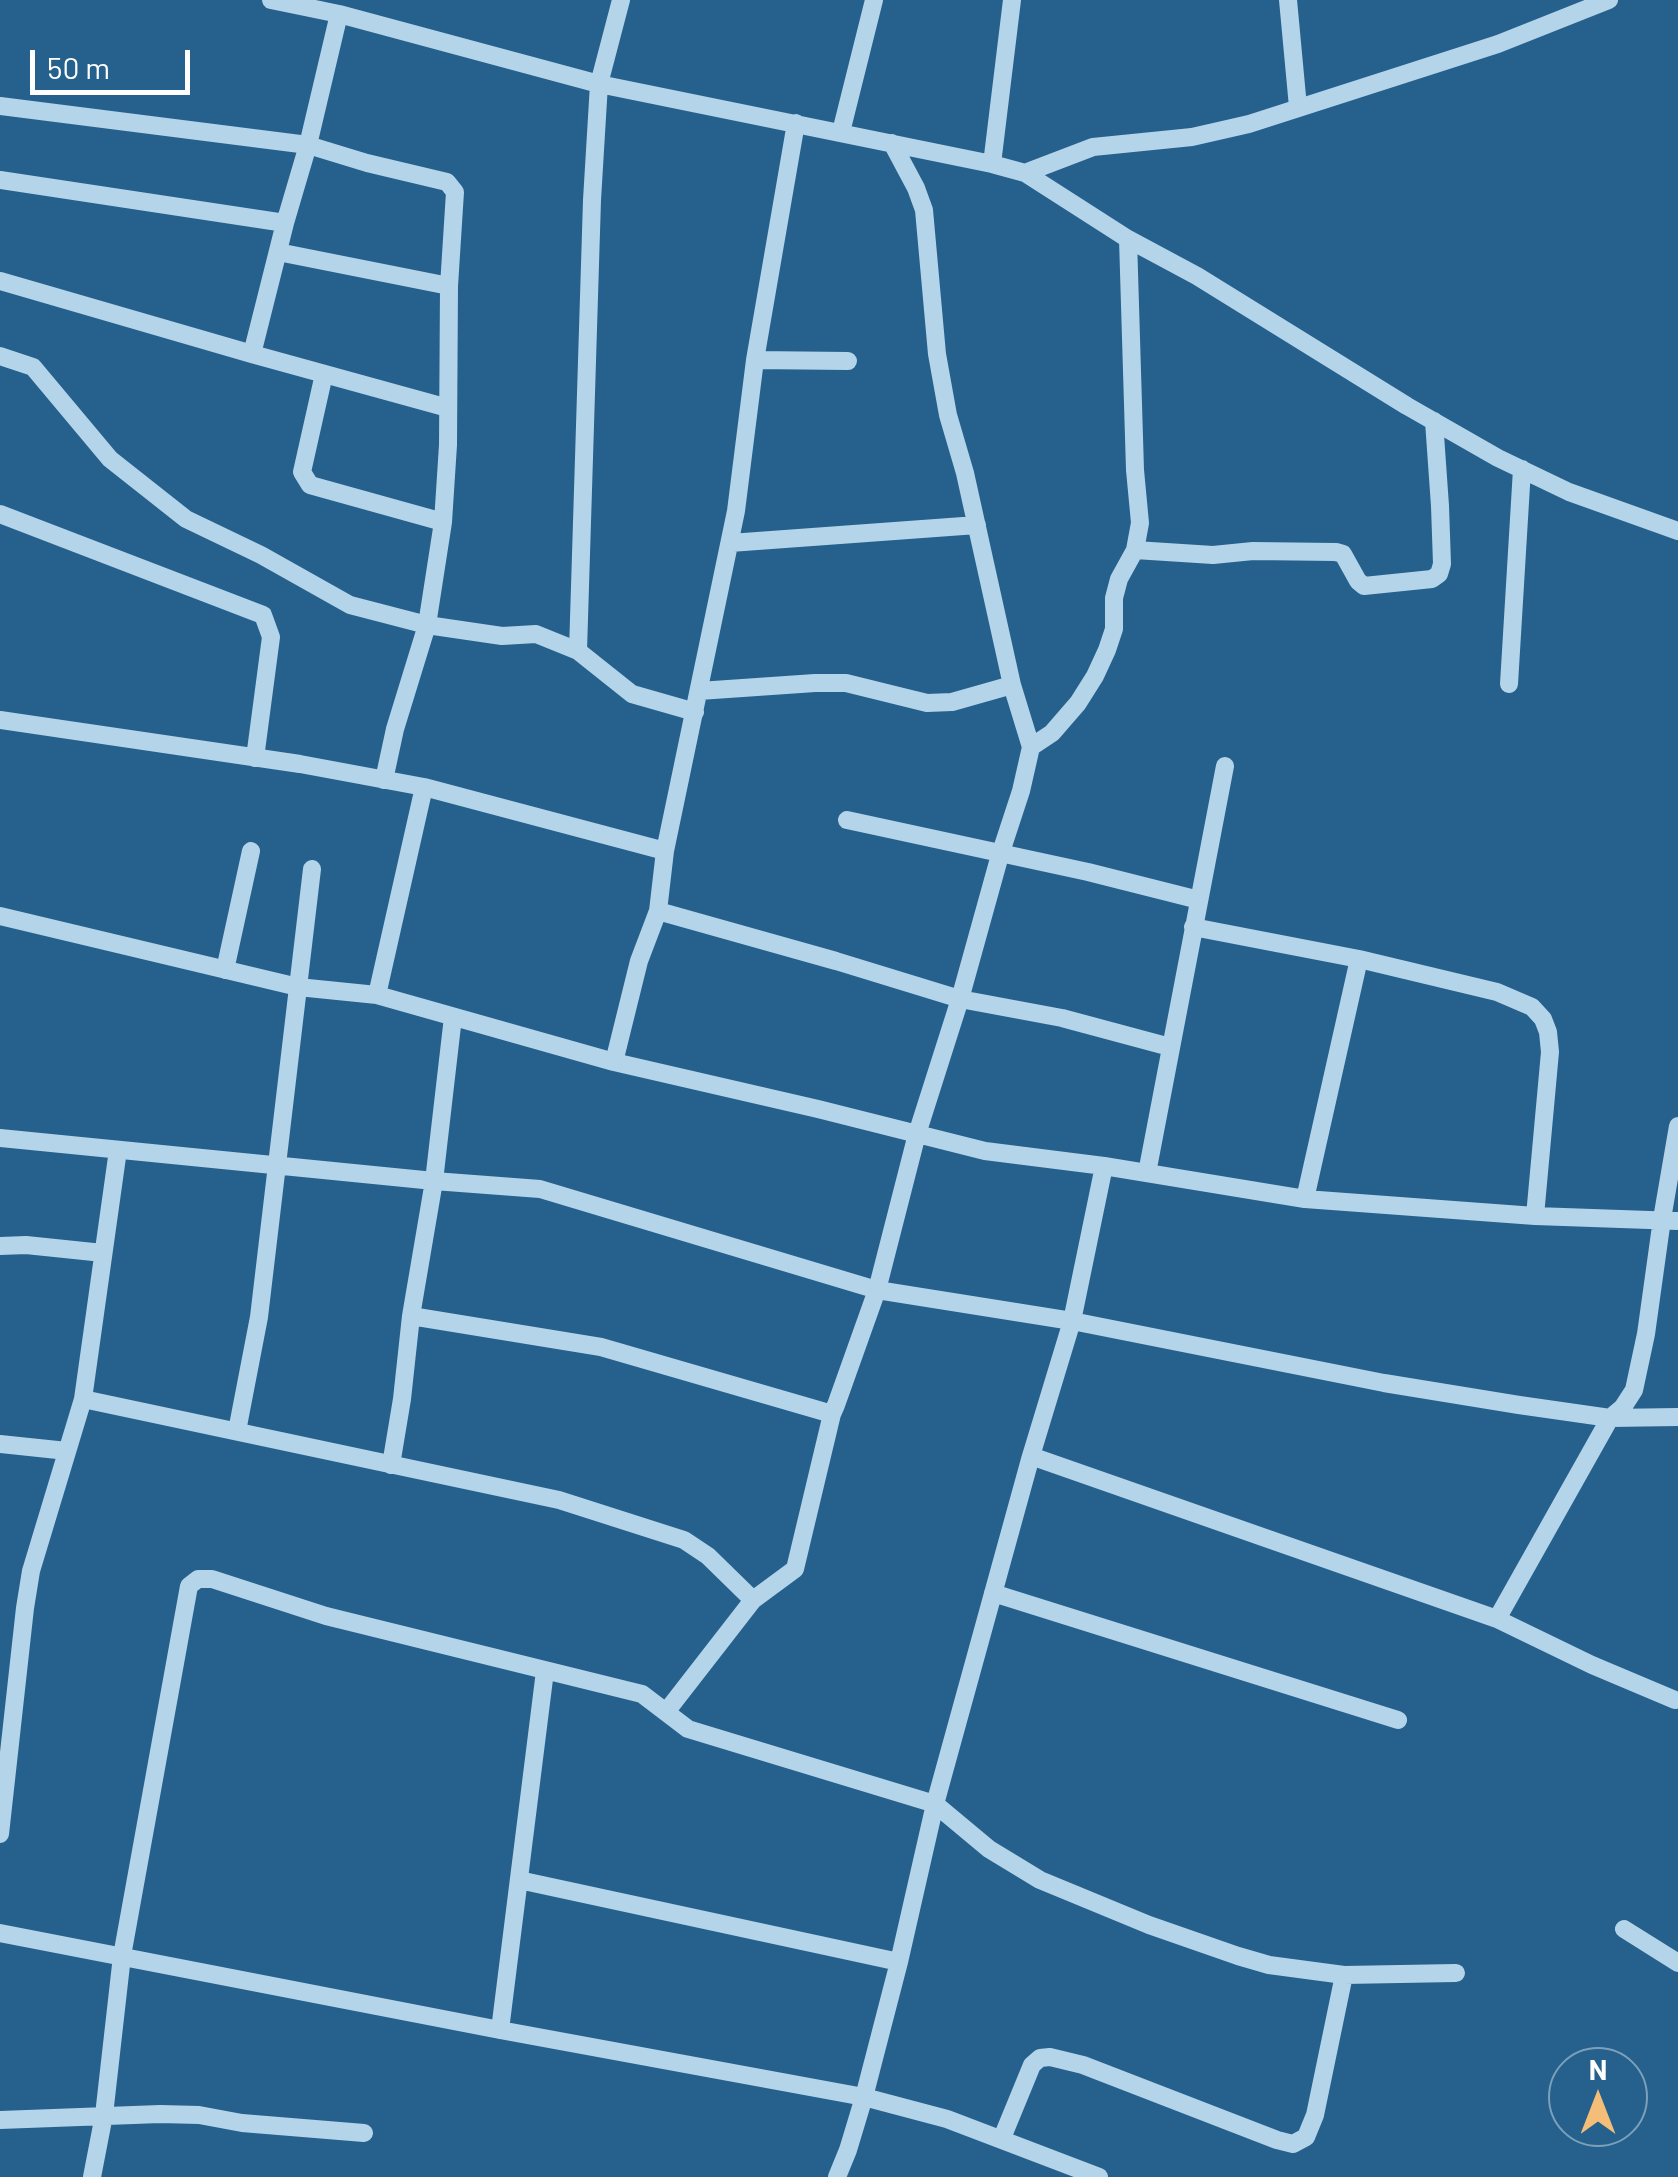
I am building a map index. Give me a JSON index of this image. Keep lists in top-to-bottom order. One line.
{"scale_bar":"50 m","north":"top"}
